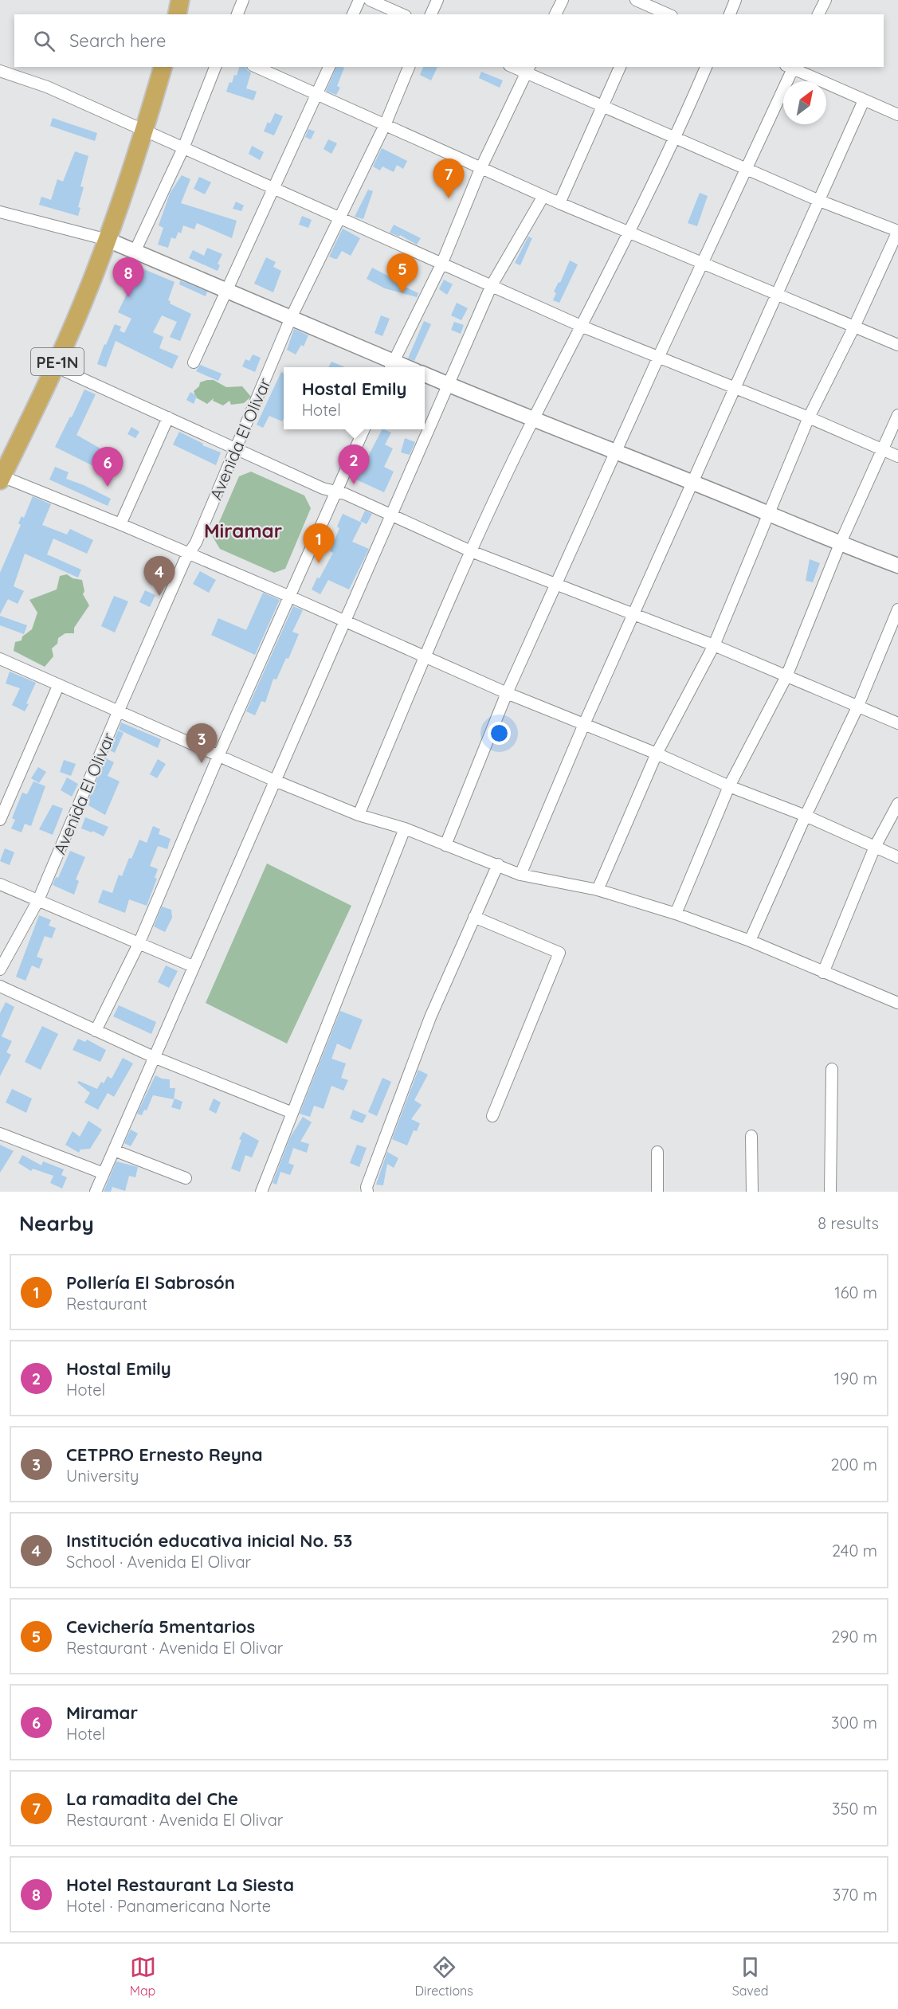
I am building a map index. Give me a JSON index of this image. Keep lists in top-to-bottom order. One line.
{"streets":{"highway":["PE-1N"],"street":["Avenida El Olivar"]},"districts":["Miramar"],"north":"top right","page":{"search":"Search here","pins":["7","5","8","2","6","1","4","3"],"popup":["Hostal Emily","Hotel"],"heading":["Nearby","8 results"],"list":[{"mark":"1","name":"Pollería El Sabrosón","note":"Restaurant","value":"160 m"},{"mark":"2","name":"Hostal Emily","note":"Hotel","value":"190 m"},{"mark":"3","name":"CETPRO Ernesto Reyna","note":"University","value":"200 m"},{"mark":"4","name":"Institución educativa inicial No. 53","note":"School · Avenida El Olivar","value":"240 m"},{"mark":"5","name":"Cevichería 5mentarios","note":"Restaurant · Avenida El Olivar","value":"290 m"},{"mark":"6","name":"Miramar","note":"Hotel","value":"300 m"},{"mark":"7","name":"La ramadita del Che","note":"Restaurant · Avenida El Olivar","value":"350 m"},{"mark":"8","name":"Hotel Restaurant La Siesta","note":"Hotel · Panamericana Norte","value":"370 m"}],"nav":["Map","Directions","Saved"]}}
